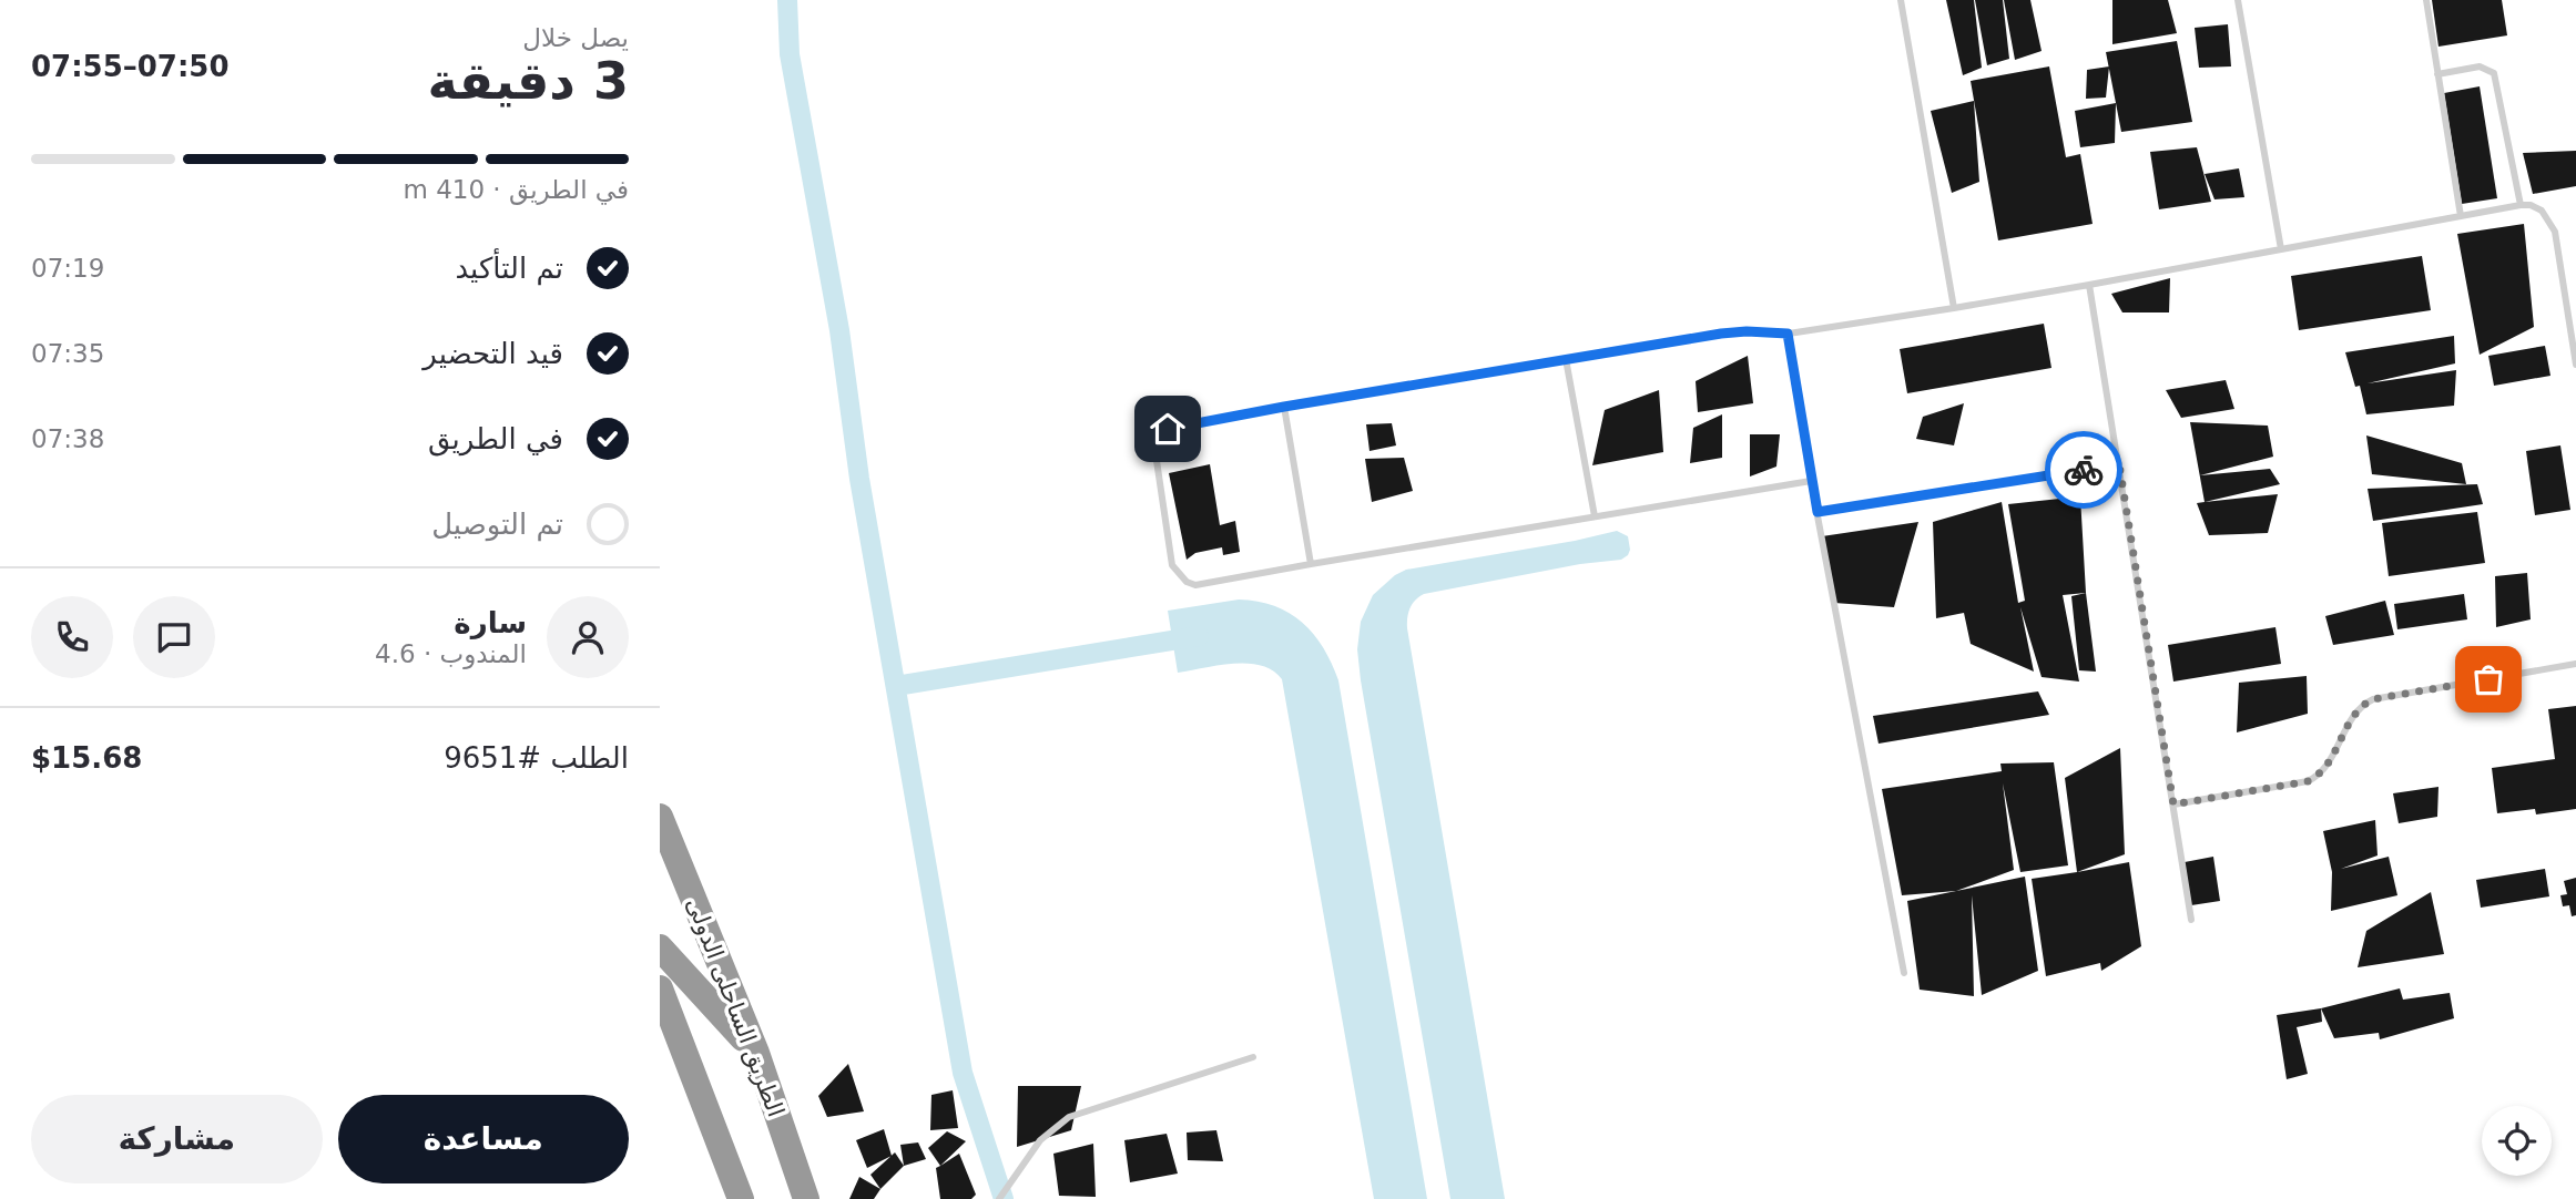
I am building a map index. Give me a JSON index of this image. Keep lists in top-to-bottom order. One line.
{"streets":{"highway":["الطريق الساحلى الدولى"]},"page":{"heading":["3 دقيقة","يصل خلال","07:50–07:55"],"panel":["سارة","المندوب · 4.6","الطلب #9651","$15.68"],"bar":"في الطريق · 410 m","list":[["تم التأكيد","07:19"],["قيد التحضير","07:35"],["في الطريق","07:38"],"تم التوصيل"],"buttons":["مساعدة","مشاركة"]}}
